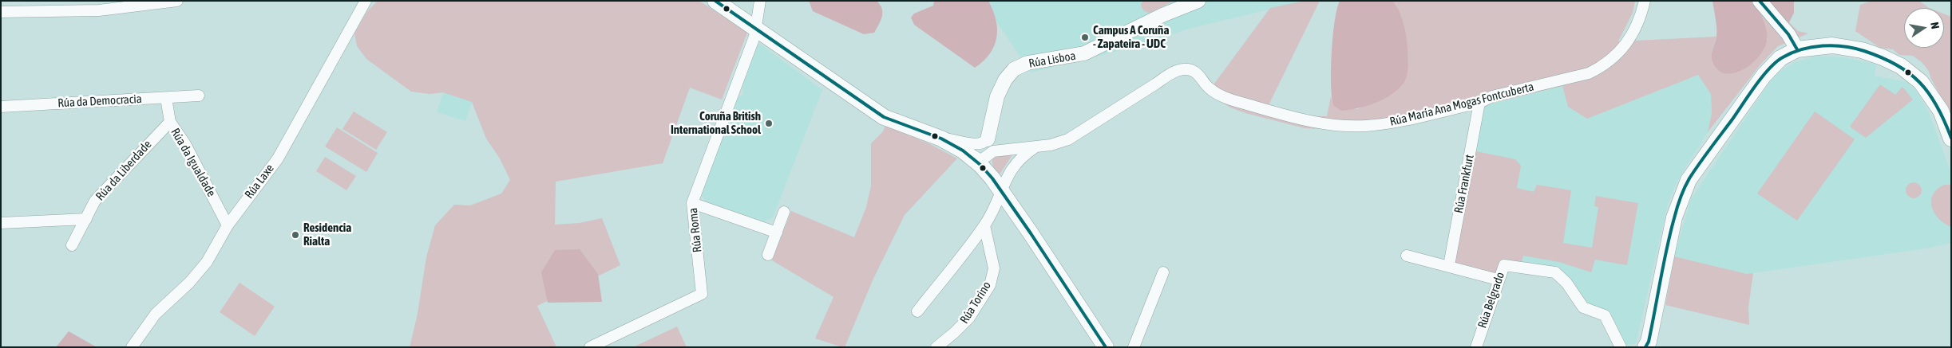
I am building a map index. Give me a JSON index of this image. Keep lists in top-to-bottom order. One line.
{"streets":{"street":["Rúa Lisboa","Rúa da Democracia","Rúa María Ana Mogas Fontcuberta","Rúa da Igualdade","Rúa da Liberdade","Rúa Laxe","Rúa Frankfurt","Rúa Roma","Rúa Belgrado","Rúa Torino"]},"crossings":[["Rúa Lisboa","Rúa María Ana Mogas Fontcuberta"],["Rúa da Democracia","Rúa da Igualdade"],["Rúa María Ana Mogas Fontcuberta","Rúa Frankfurt"],["Rúa da Igualdade","Rúa da Liberdade"],["Rúa da Igualdade","Rúa Laxe"]],"places":["Campus A Coruña - Zapateira - UDC","Coruña British International School","Residencia Rialta"],"north":"right"}
